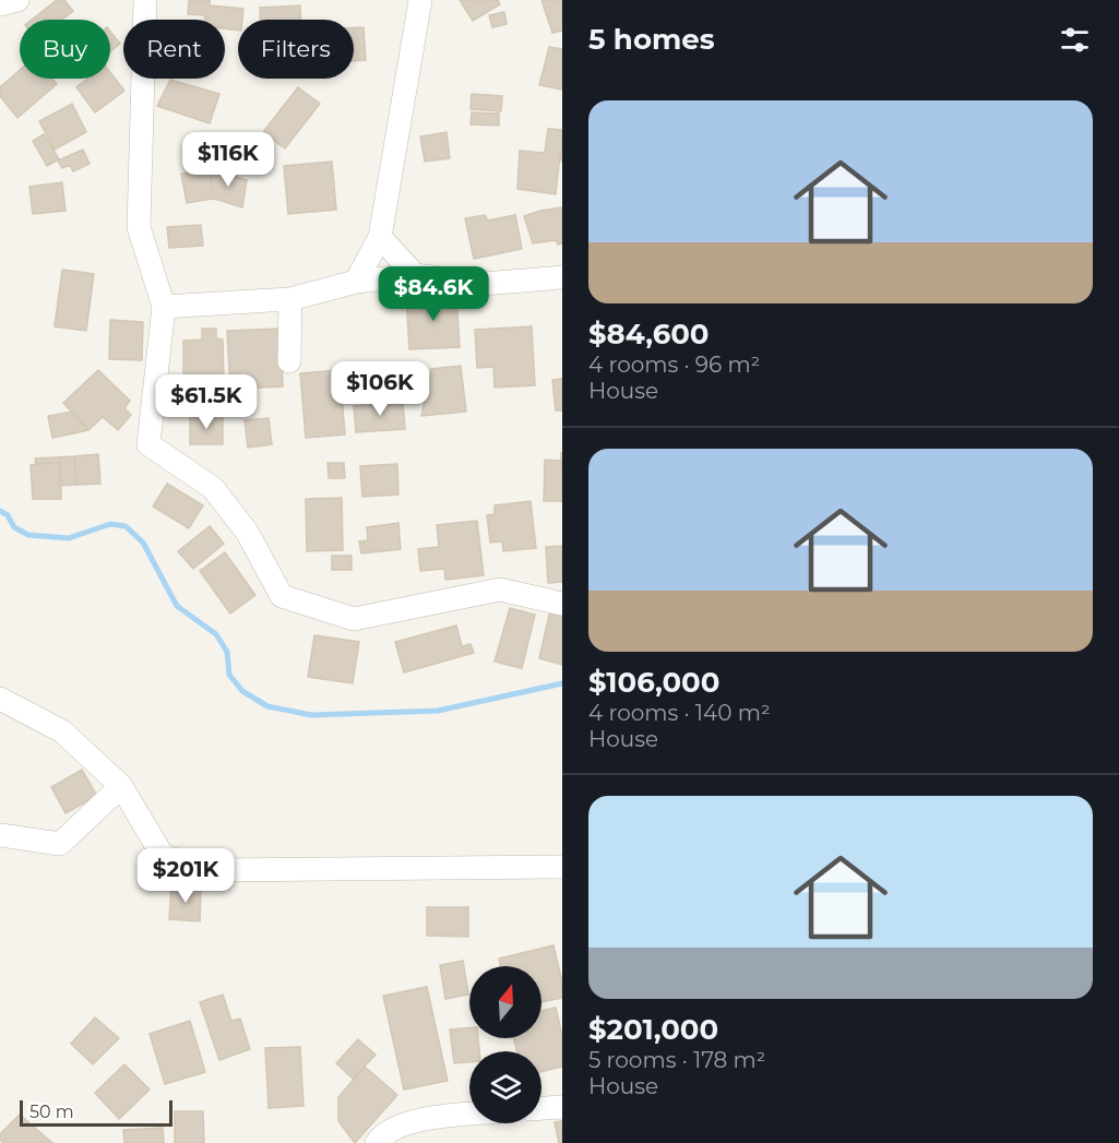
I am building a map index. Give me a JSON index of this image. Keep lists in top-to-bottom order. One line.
{"scale_bar":"50 m","north":"top","page":{"heading":"5 homes","chip":["Buy","Rent","Filters"],"list":[{"name":"$84,600","note":"4 rooms · 96 m² · House"},{"name":"$106,000","note":"4 rooms · 140 m² · House"},{"name":"$201,000","note":"5 rooms · 178 m² · House"}],"price":["$116K","$84.6K","$106K","$61.5K","$201K"],"scale":"50 m"}}
